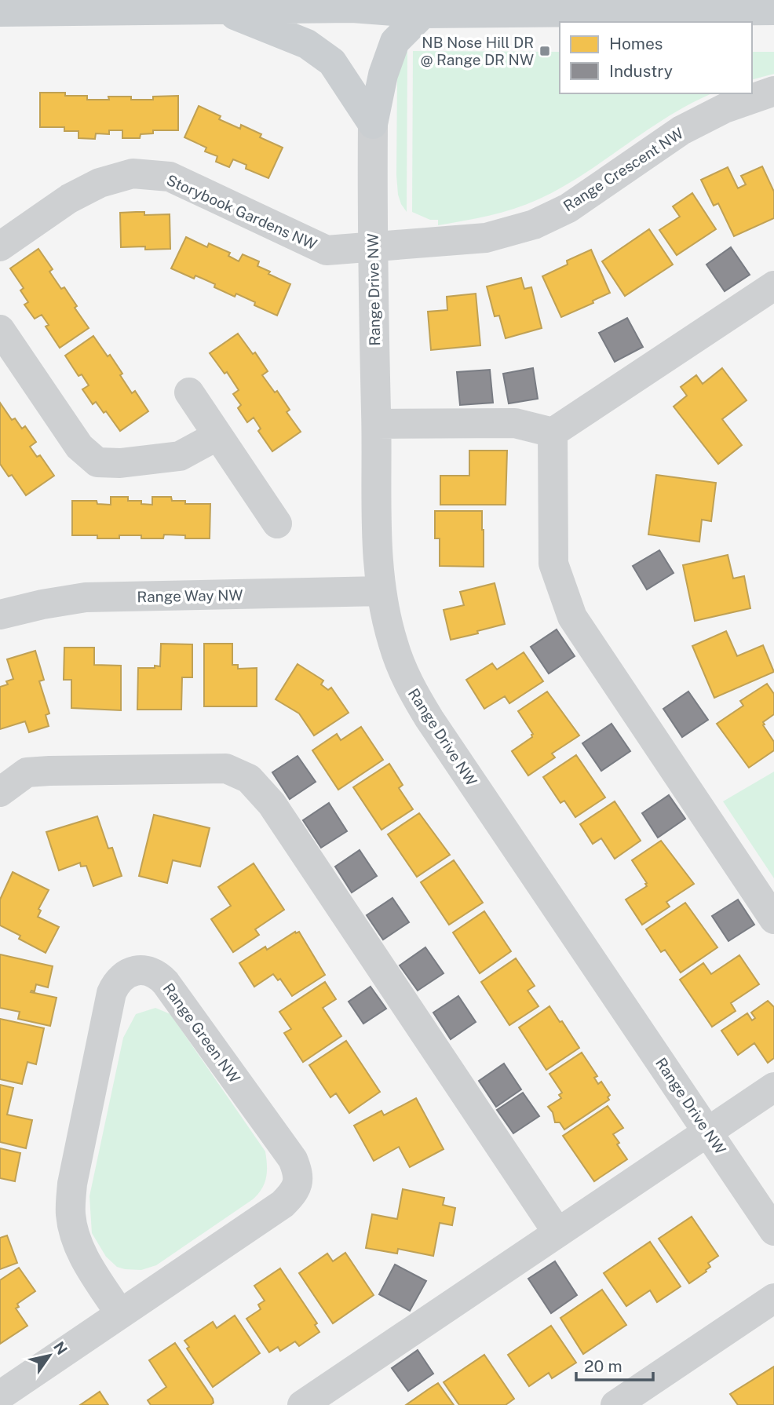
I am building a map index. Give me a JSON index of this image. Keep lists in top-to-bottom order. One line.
{"streets":{"street":["Range Crescent NW","Storybook Gardens NW","Range Drive NW","Range Way NW","Range Green NW"]},"crossings":[["Range Crescent NW","Storybook Gardens NW"],["Range Crescent NW","Range Drive NW"],["Storybook Gardens NW","Range Drive NW"],["Range Drive NW","Range Way NW"]],"places":{"transit":["NB Nose Hill DR @ Range DR NW"]},"legend":["Homes","Industry"],"scale_bar":"20 m","north":"top right"}
